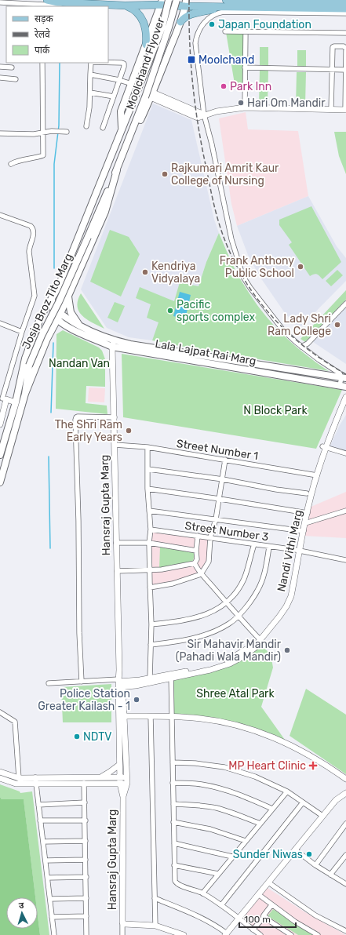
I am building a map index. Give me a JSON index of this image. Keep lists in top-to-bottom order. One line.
{"streets":{"main road":["Moolchand Flyover","Josip Broz Tito Marg","Lala Lajpat Rai Marg"],"street":["Street Number 1","Hansraj Gupta Marg","Street Number 3","Nandi Vithi Marg"]},"crossings":[["Moolchand Flyover","Josip Broz Tito Marg"],["Lala Lajpat Rai Marg","Hansraj Gupta Marg"],["Street Number 1","Hansraj Gupta Marg"],["Street Number 1","Nandi Vithi Marg"],["Hansraj Gupta Marg","Nandi Vithi Marg"],["Street Number 3","Nandi Vithi Marg"]],"parks":["Nandan Van","N Block Park","Shree Atal Park"],"places":{"other":["Japan Foundation","Park Inn","Hari Om Mandir","Rajkumari Amrit Kaur College of Nursing","Frank Anthony Public School","Kendriya Vidyalaya","Pacific sports complex","Lady Shri Ram College","The Shri Ram Early Years","Sir Mahavir Mandir (Pahadi Wala Mandir)","Police Station Greater Kailash - 1","NDTV","Sunder Niwas"],"transit":["Moolchand"],"health":["MP Heart Clinic"]},"legend":["सड़क","रेलवे","पार्क"],"scale_bar":"100 m","north":"top"}
